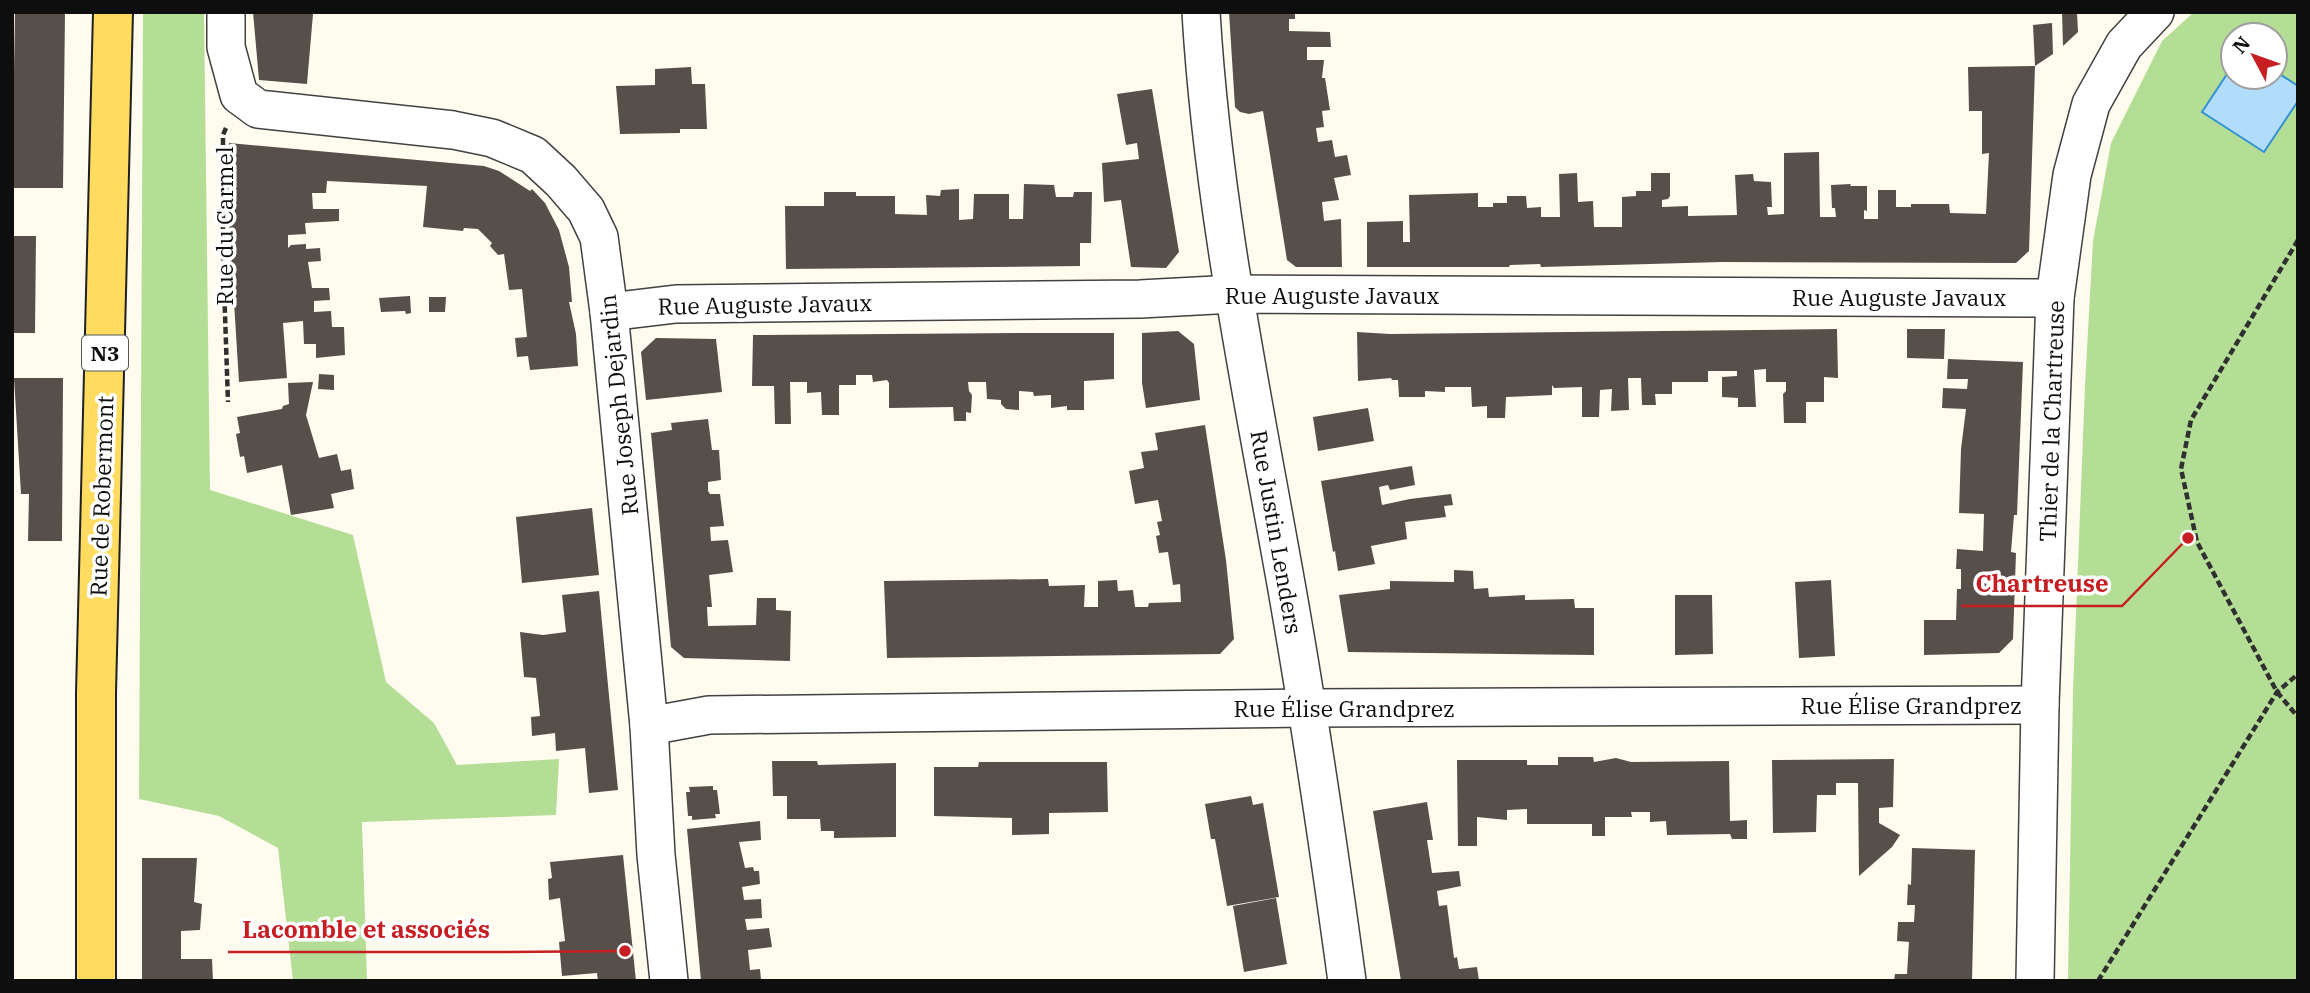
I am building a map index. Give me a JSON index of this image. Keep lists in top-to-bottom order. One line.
{"streets":{"main road":["N3","Rue de Robermont"],"street":["Rue Auguste Javaux","Rue Joseph Dejardin","Thier de la Chartreuse","Rue Justin Lenders","Rue Élise Grandprez"],"path":["Rue du Carmel"]},"crossings":[["Rue du Carmel","Rue Joseph Dejardin"],["Rue Auguste Javaux","Rue Joseph Dejardin"],["Rue Auguste Javaux","Thier de la Chartreuse"],["Rue Auguste Javaux","Rue Justin Lenders"],["Rue Joseph Dejardin","Rue Élise Grandprez"],["Thier de la Chartreuse","Rue Élise Grandprez"],["Rue Justin Lenders","Rue Élise Grandprez"]],"places":["Chartreuse","Lacomble et associés"],"north":"top left"}
